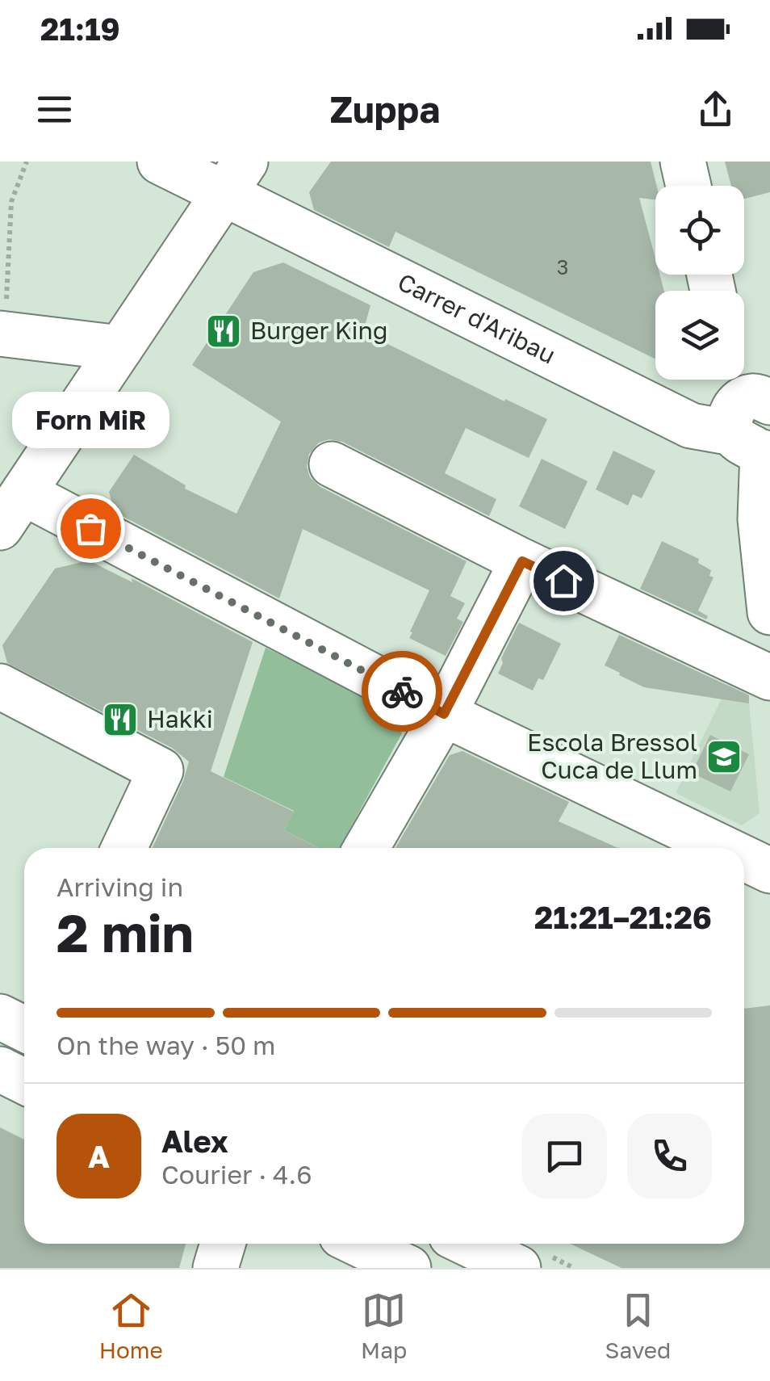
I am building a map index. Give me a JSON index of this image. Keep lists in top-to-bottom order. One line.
{"streets":{"street":["Carrer d'Aribau"]},"places":{"restaurant":["Burger King","Hakki"],"other":["Forn MiR"],"school or university":["Escola Bressol Cuca de Llum"]},"house_numbers":["3"],"page":{"status":"21:19","header":"Zuppa","bubble":"Forn MiR","heading":["2 min","Arriving in","21:21–21:26"],"panel":["Alex","Courier · 4.6"],"bar":"On the way · 50 m","round":"A","tabs":["Home","Map","Saved"]}}
